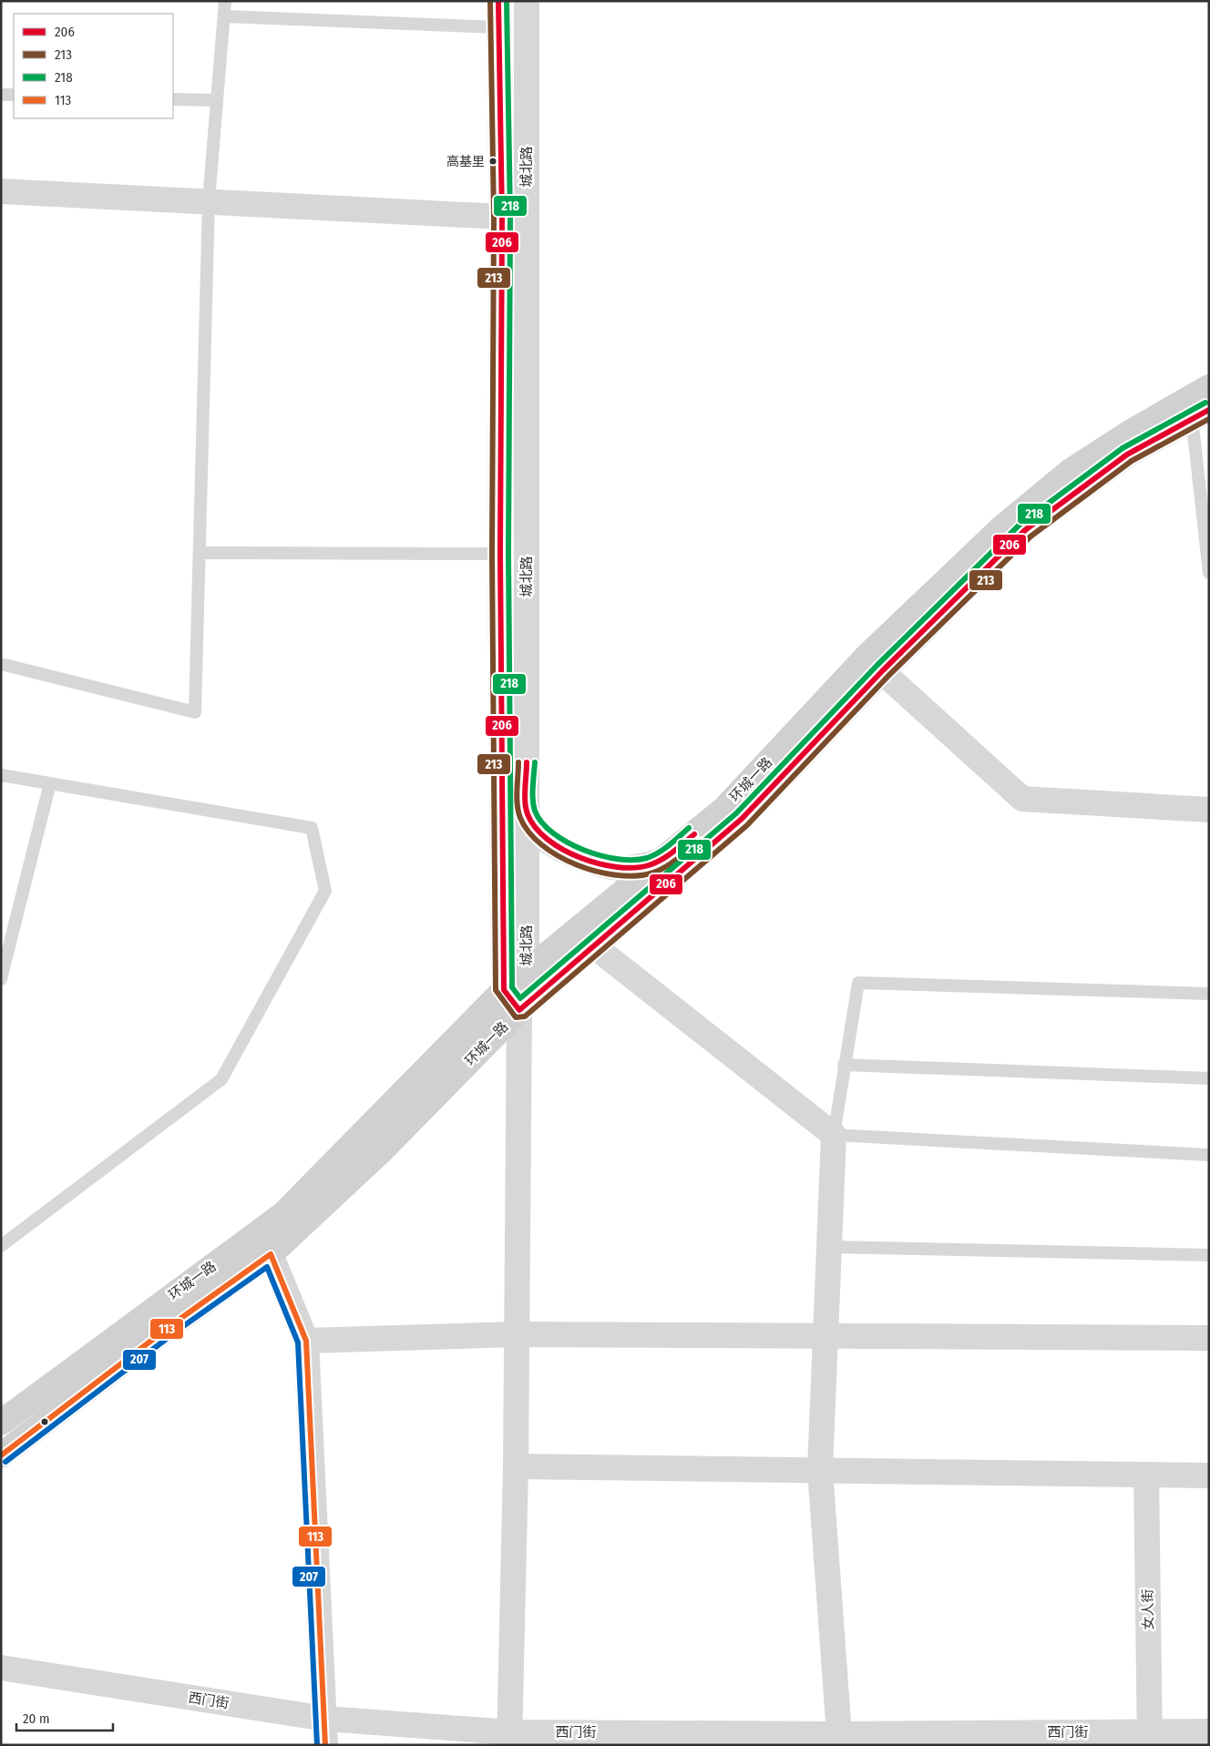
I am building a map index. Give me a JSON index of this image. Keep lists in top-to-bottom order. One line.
{"streets":{"main road":["环城一路"],"street":["城北路","女人街","西门街"]},"crossings":[["城北路","环城一路"],["城北路","西门街"],["女人街","西门街"]],"places":["高基里"],"lines":["transit line 206","transit line 213","transit line 218","transit line 113","transit line 207"],"legend":["206","213","218","113"],"scale_bar":"20 m"}
